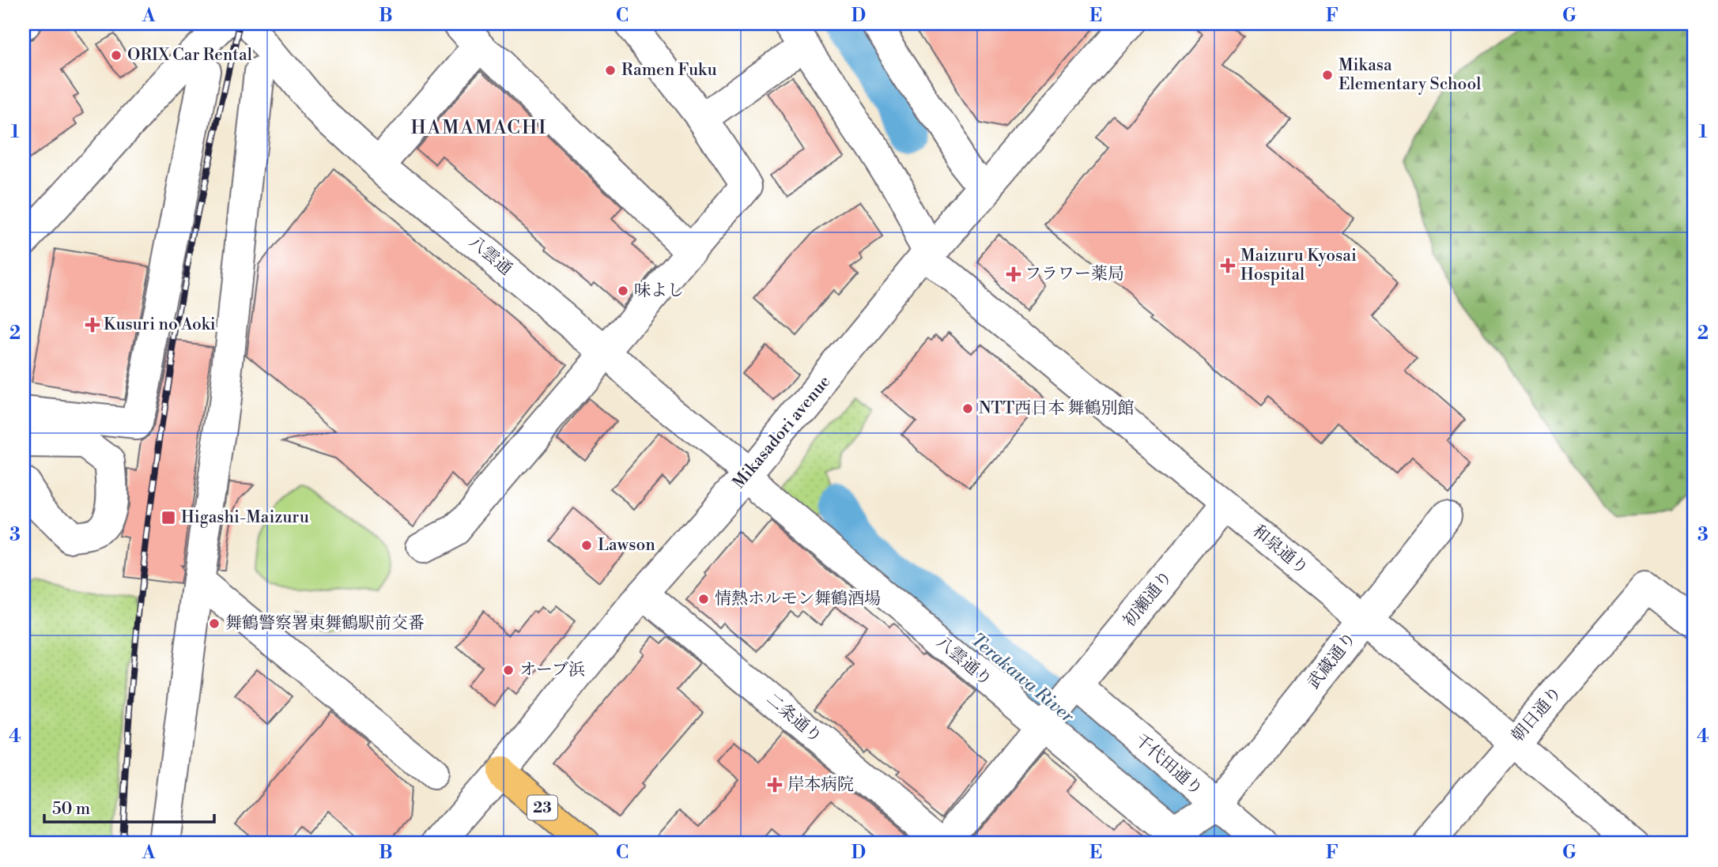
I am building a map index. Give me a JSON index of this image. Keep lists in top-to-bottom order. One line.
{"streets":{"main road":["23"],"street":["八雲通","Mikasadori avenue","和泉通り","初瀬通り","武蔵通り","八雲通り","朝日通り","二条通り","千代田通り"]},"crossings":[["八雲通","Mikasadori avenue"],["八雲通","八雲通り"],["Mikasadori avenue","和泉通り"],["Mikasadori avenue","八雲通り"],["Mikasadori avenue","二条通り"],["Mikasadori avenue","23"],["和泉通り","初瀬通り"],["和泉通り","武蔵通り"],["和泉通り","朝日通り"],["初瀬通り","八雲通り"],["初瀬通り","二条通り"],["初瀬通り","千代田通り"],["武蔵通り","八雲通り"],["武蔵通り","千代田通り"],["八雲通り","千代田通り"]],"districts":["HAMAMACHI"],"water":["Terakawa River"],"places":{"other":["ORIX Car Rental","Ramen Fuku","Mikasa Elementary School","味よし","NTT西日本 舞鶴別館","Lawson","情熱ホルモン舞鶴酒場","舞鶴警察署東舞鶴駅前交番","オーブ浜"],"health":["Maizuru Kyosai Hospital","フラワー薬局","Kusuri no Aoki","岸本病院"],"transit":["Higashi-Maizuru"]},"scale_bar":"50 m","grid":{"columns":["A","B","C","D","E","F","G"],"rows":["1","2","3","4"]}}
